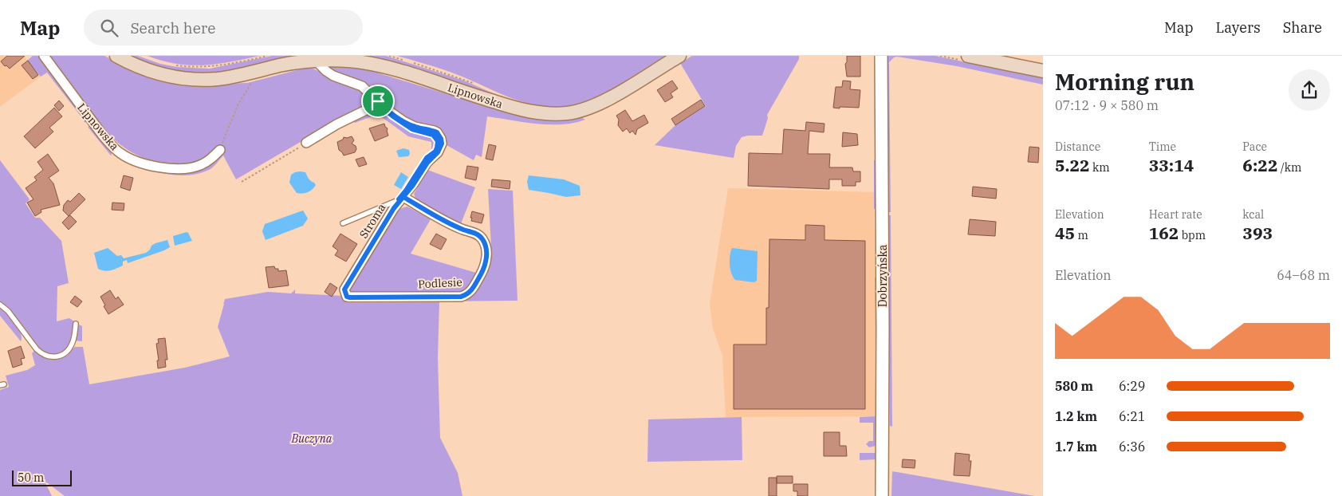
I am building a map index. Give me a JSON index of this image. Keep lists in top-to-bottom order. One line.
{"streets":{"main road":["Lipnowska"],"street":["Stroma","Dobrzyńska","Podlesie"]},"crossings":[["Lipnowska","Stroma"],["Stroma","Podlesie"]],"parks":["Buczyna"],"scale_bar":"50 m","page":{"header":"Map","search":"Search here","nav":["Map","Layers","Share"],"heading":["Morning run","07:12 · 9 × 580 m"],"stats":[["Distance","5.22 km"],["Time","33:14"],["Pace","6:22 /km"],["Elevation","45 m"],["Heart rate","162 bpm"],["kcal","393"]],"chart":["Elevation","64–68 m"],"list":[{"name":"580 m","note":"6:29"},{"name":"1.2 km","note":"6:21"},{"name":"1.7 km","note":"6:36"}],"scale":"50 m"}}
